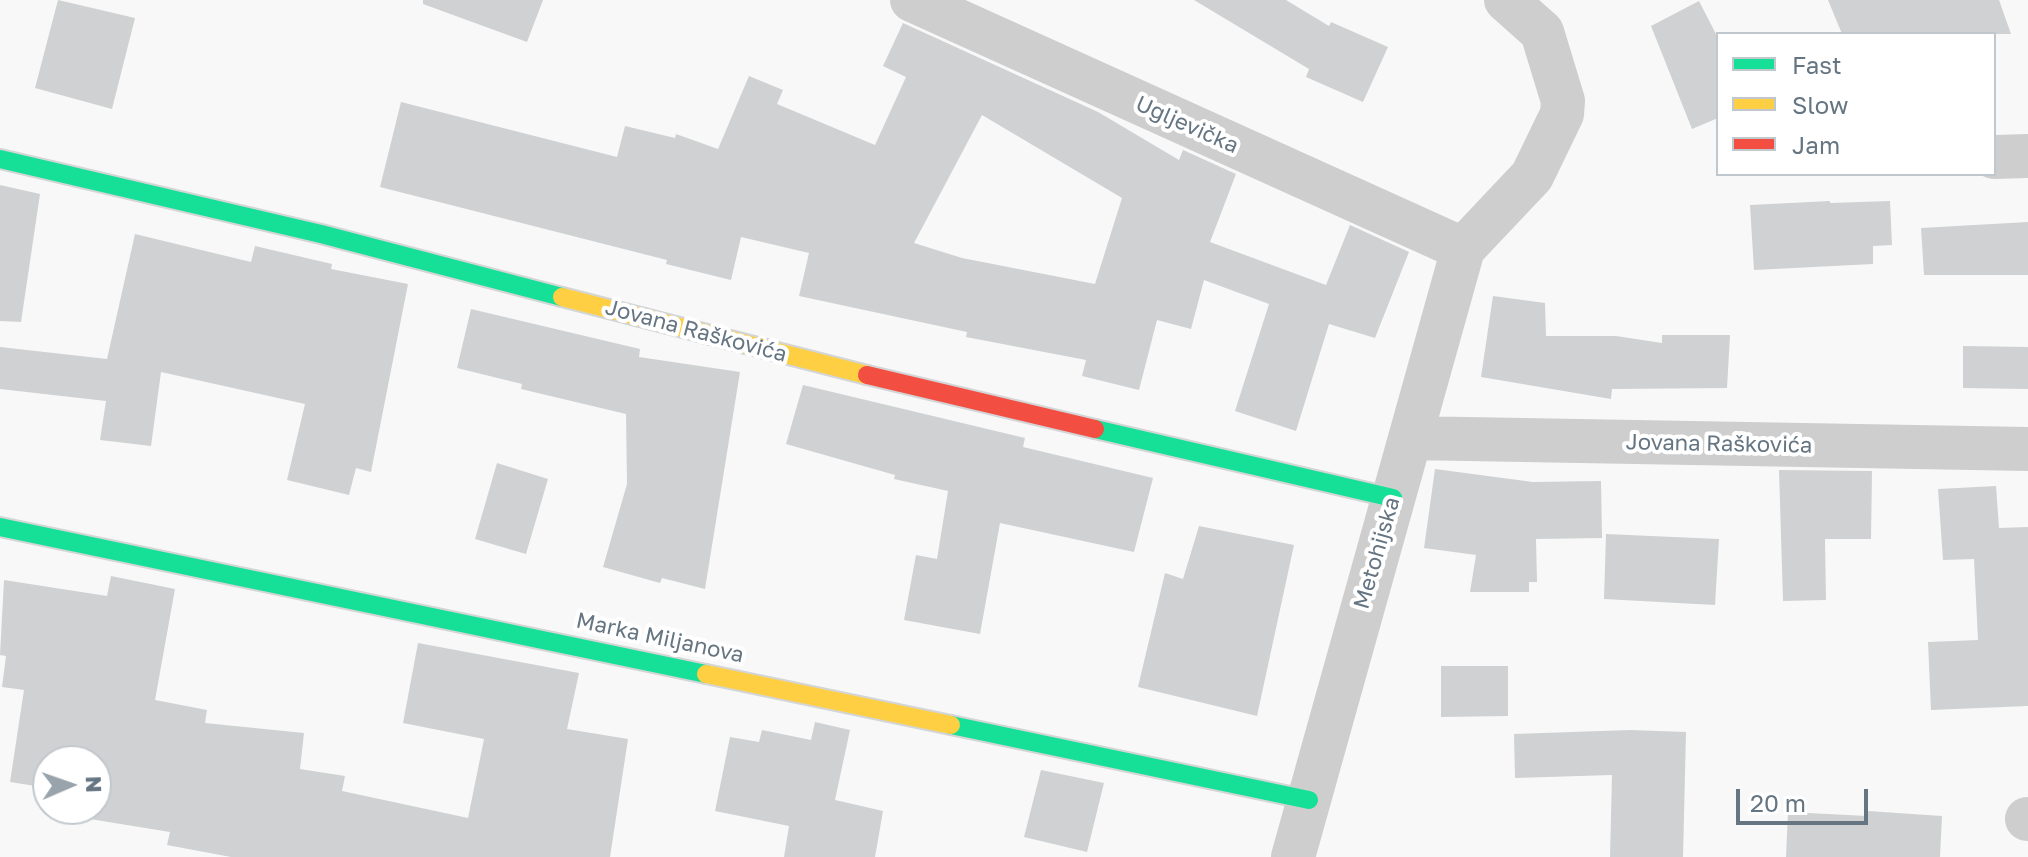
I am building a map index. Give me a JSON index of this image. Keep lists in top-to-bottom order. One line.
{"streets":{"street":["Ugljevička","Jovana Raškovića","Metohijska","Marka Miljanova"]},"crossings":[["Ugljevička","Metohijska"],["Jovana Raškovića","Metohijska"],["Metohijska","Marka Miljanova"]],"legend":["Fast","Slow","Jam"],"scale_bar":"20 m","north":"right"}
